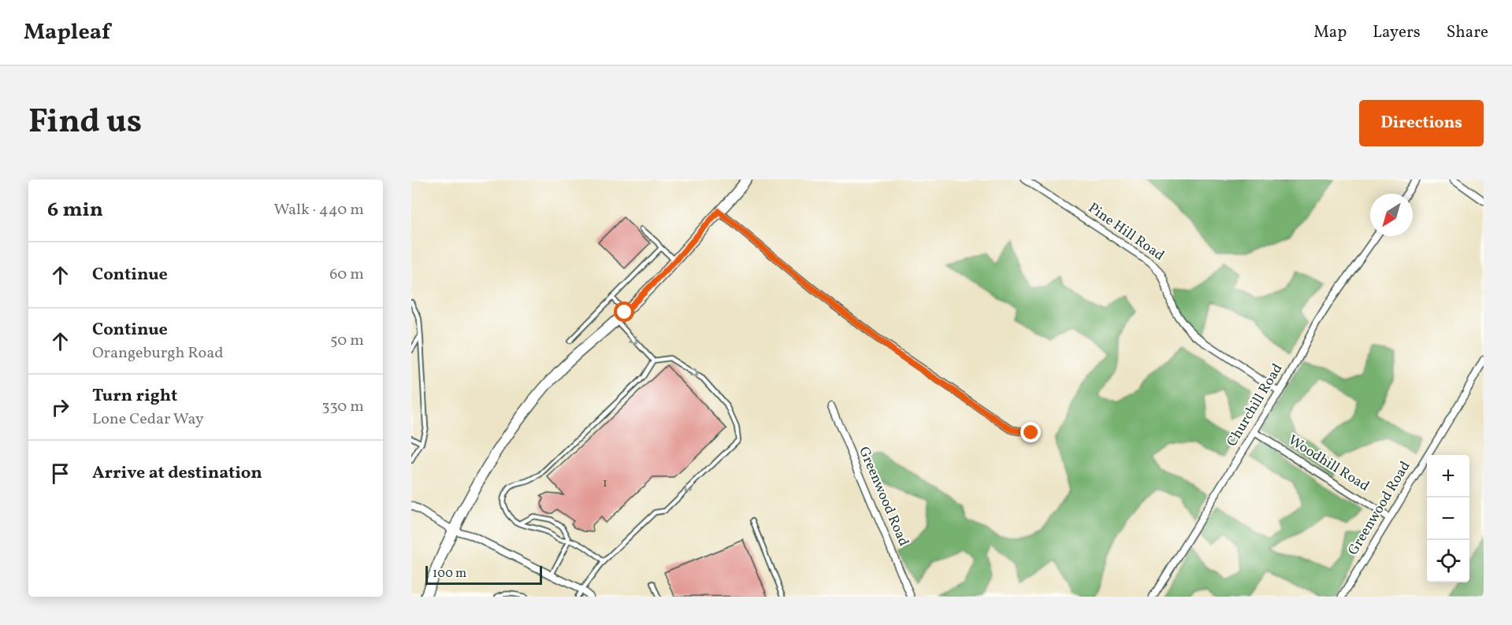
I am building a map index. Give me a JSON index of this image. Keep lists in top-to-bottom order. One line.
{"streets":{"street":["Pine Hill Road","Churchill Road","Woodhill Road","Greenwood Road"]},"crossings":[["Pine Hill Road","Churchill Road"],["Churchill Road","Woodhill Road"],["Woodhill Road","Greenwood Road"]],"house_numbers":["1"],"scale_bar":"100 m","north":"bottom left","page":{"header":"Mapleaf","nav":["Map","Layers","Share"],"title":"Find us","buttons":"Directions","heading":["6 min","Walk · 440 m"],"list":[["Continue","60 m"],["Continue","Orangeburgh Road","50 m"],["Turn right","Lone Cedar Way","330 m"],"Arrive at destination"],"map_buttons":["+","−"],"scale":"100 m"}}
